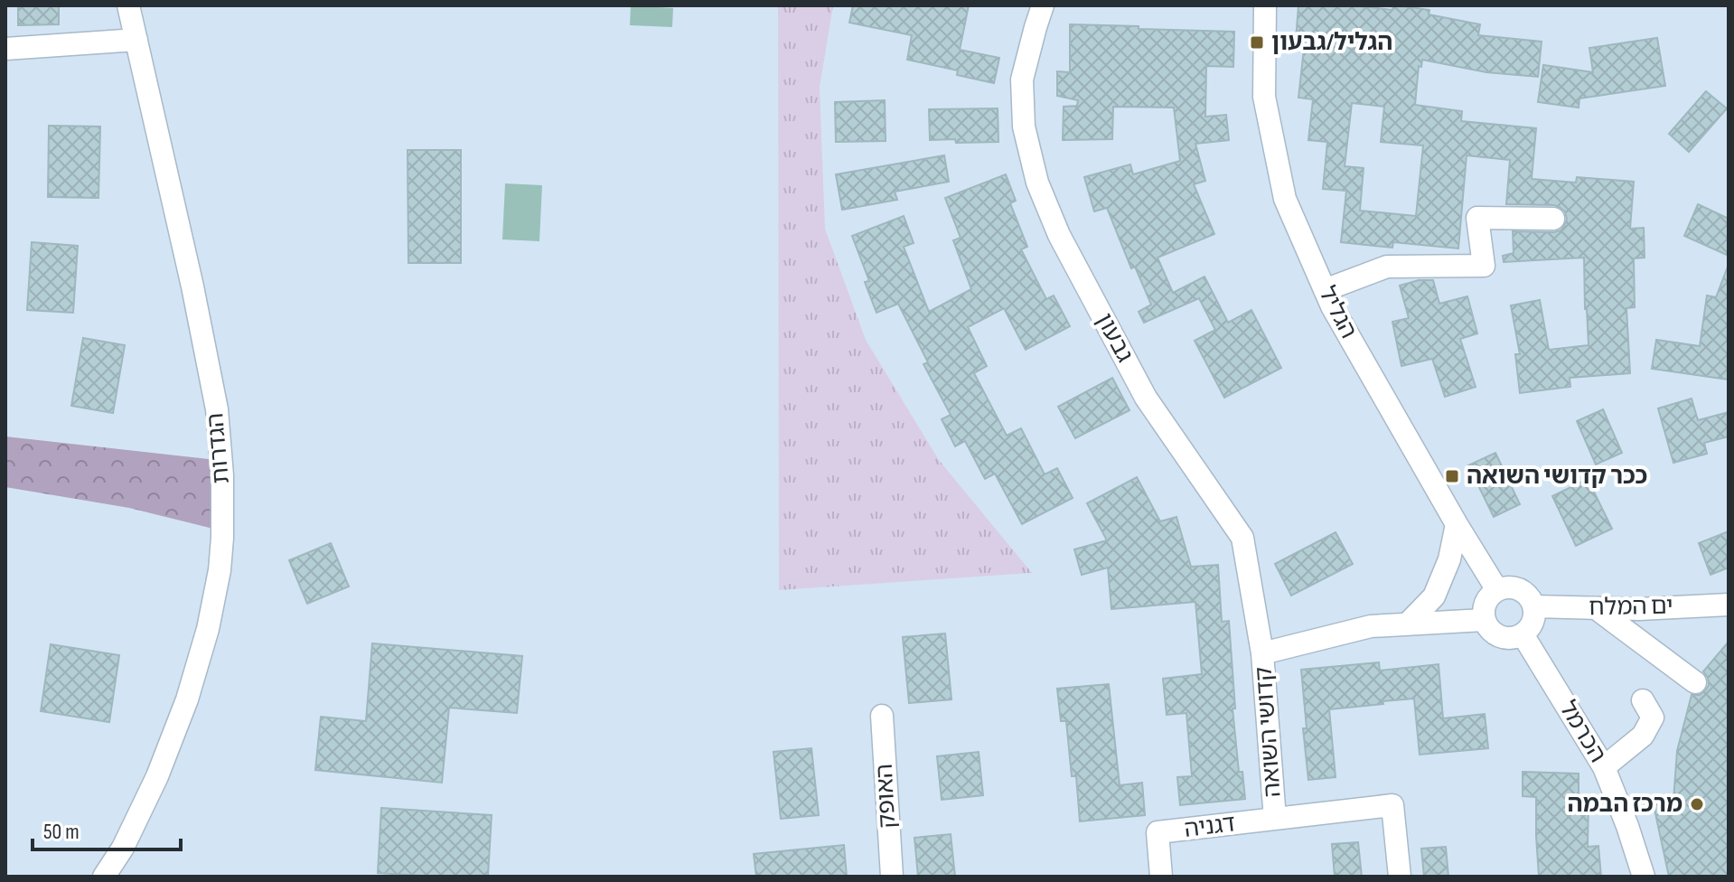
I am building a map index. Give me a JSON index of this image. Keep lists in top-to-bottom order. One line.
{"streets":{"street":["הגליל","גבעון","הגדרות","ים המלח","קדושי השואה","הכרמל","האופק","דגניה"]},"crossings":[["הגליל","ים המלח"],["הגליל","קדושי השואה"],["הגליל","הכרמל"],["גבעון","קדושי השואה"],["ים המלח","קדושי השואה"],["ים המלח","הכרמל"],["קדושי השואה","הכרמל"],["קדושי השואה","דגניה"]],"places":{"transit":["הגליל/גבעון","ככר קדושי השואה"],"other":["מרכז הבמה"]},"scale_bar":"50 m"}
